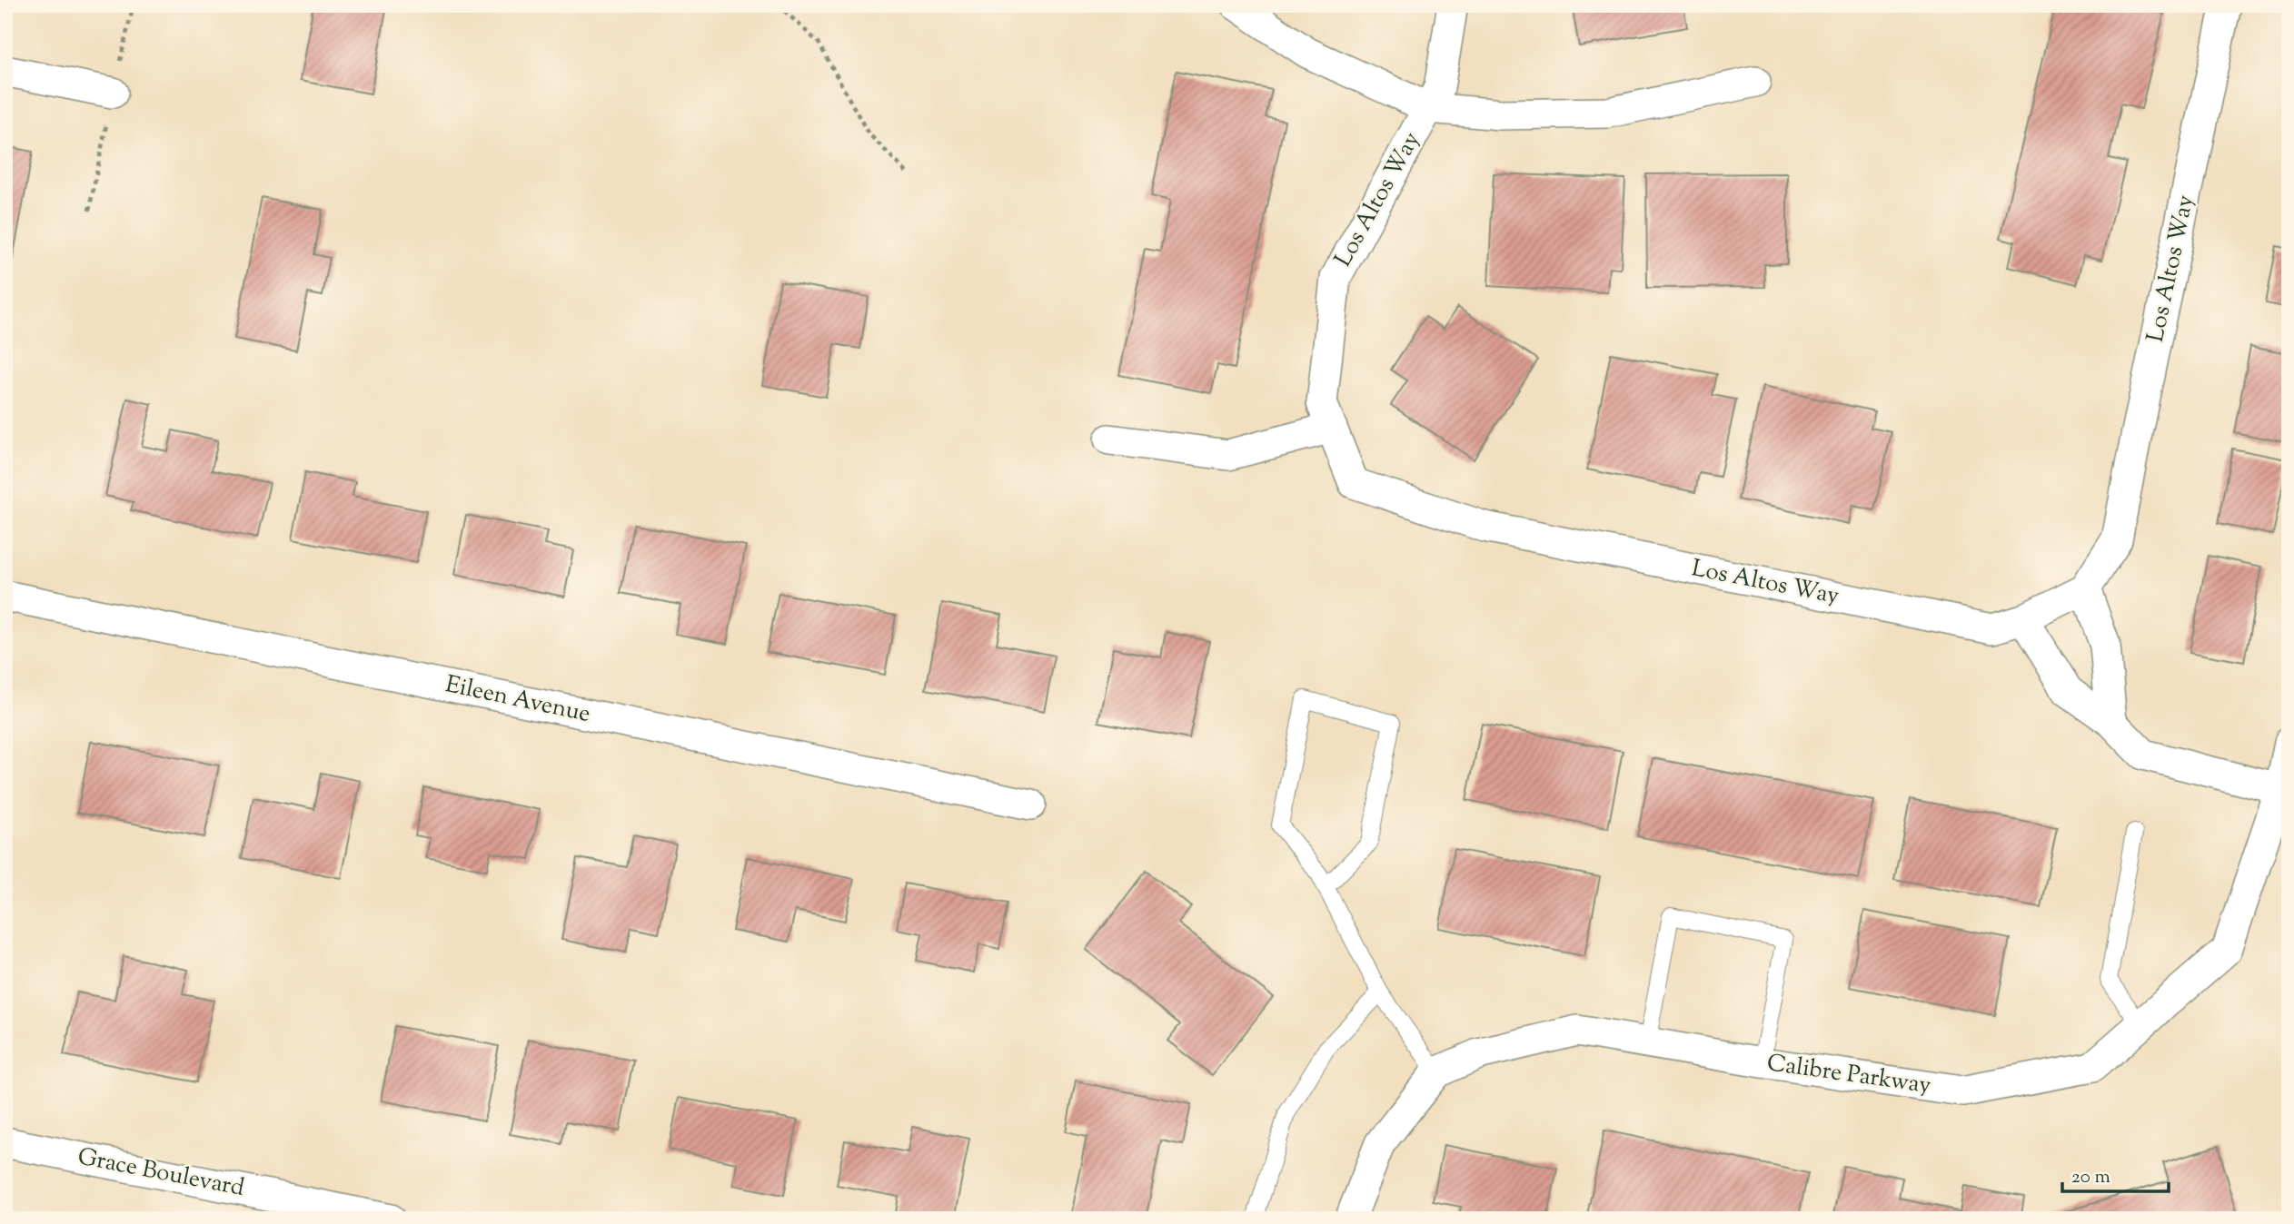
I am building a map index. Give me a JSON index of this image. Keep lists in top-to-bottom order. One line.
{"streets":{"street":["Los Altos Way","Eileen Avenue","Calibre Parkway","Grace Boulevard"]},"scale_bar":"20 m"}
